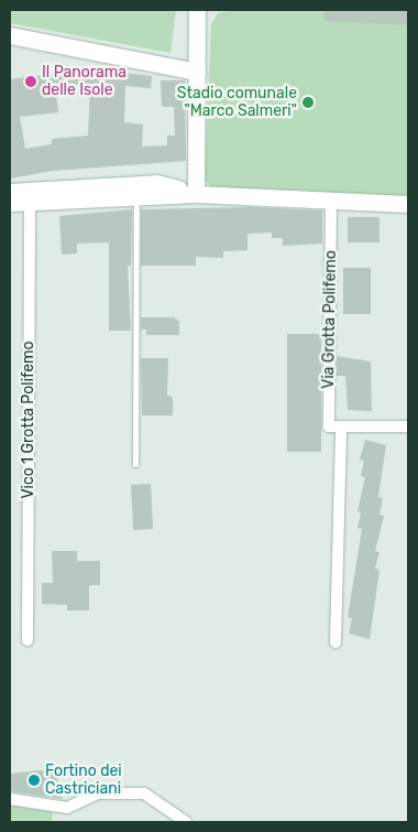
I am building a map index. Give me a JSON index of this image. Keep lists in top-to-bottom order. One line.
{"streets":{"street":["Via Grotta Polifemo","Vico 1 Grotta Polifemo"]},"places":["Il Panorama delle Isole","Stadio comunale \"Marco Salmeri\"","Fortino dei Castriciani"]}
